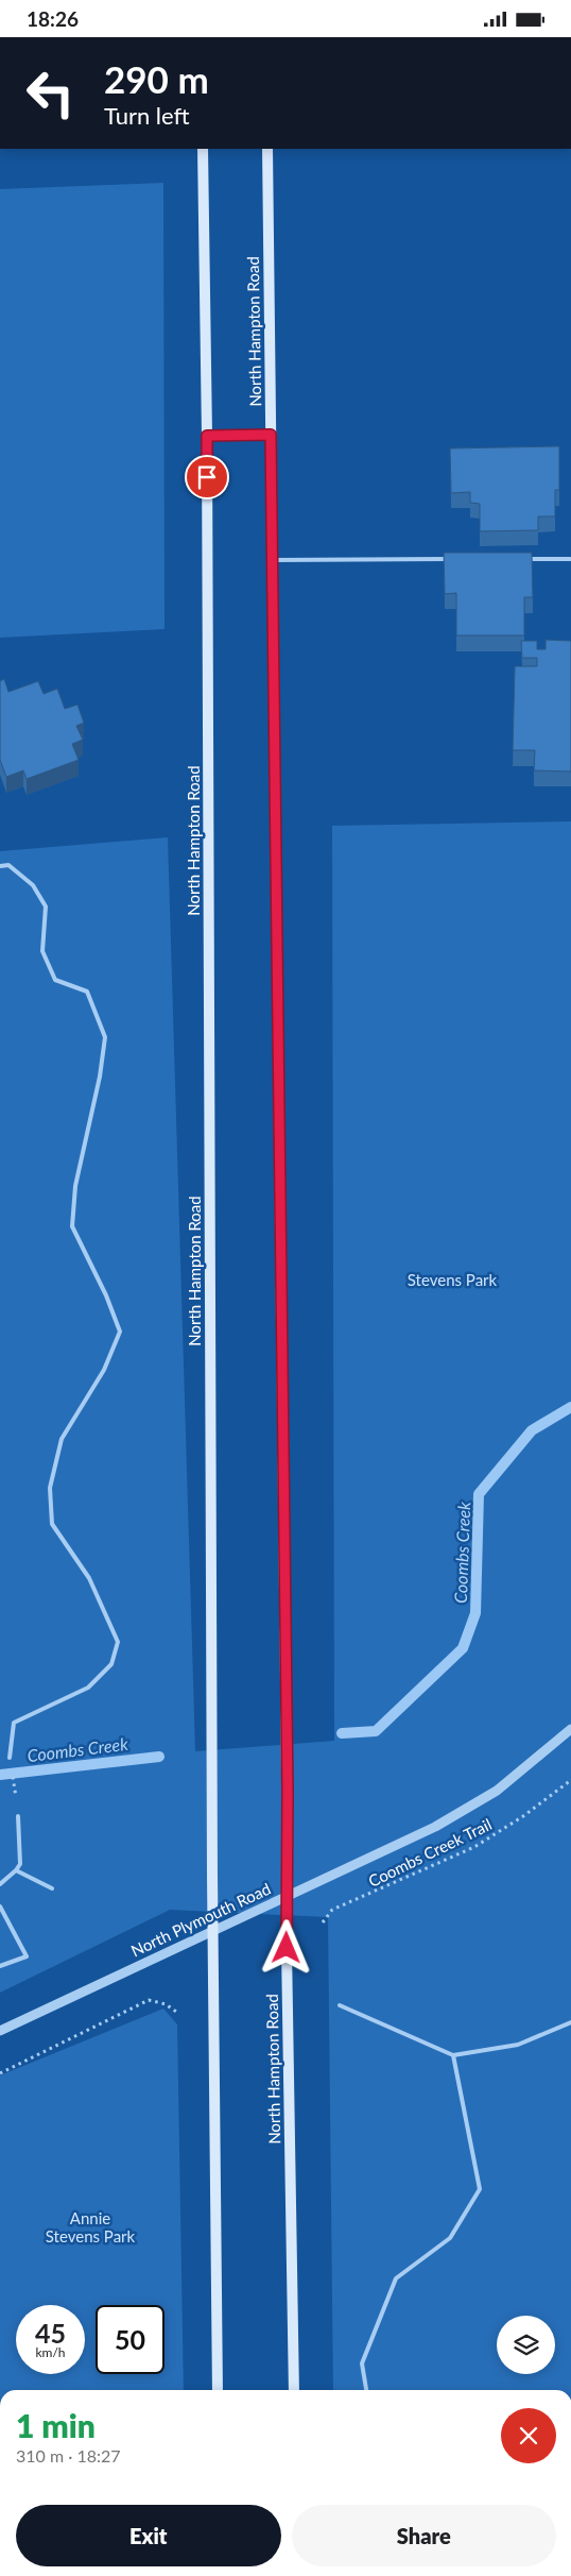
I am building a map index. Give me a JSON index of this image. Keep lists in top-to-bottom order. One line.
{"streets":{"main road":["North Hampton Road"],"street":["North Plymouth Road"],"path":["Coombs Creek Trail"]},"crossings":[["North Hampton Road","North Plymouth Road"]],"water":["Coombs Creek"],"parks":["Stevens Park","Annie Stevens Park"],"page":{"status":"18:26","turn":["290 m","Turn left"],"speed":"45 km/h","limit":"50","heading":["1 min","310 m · 18:27"],"buttons":["Exit","Share"]}}
